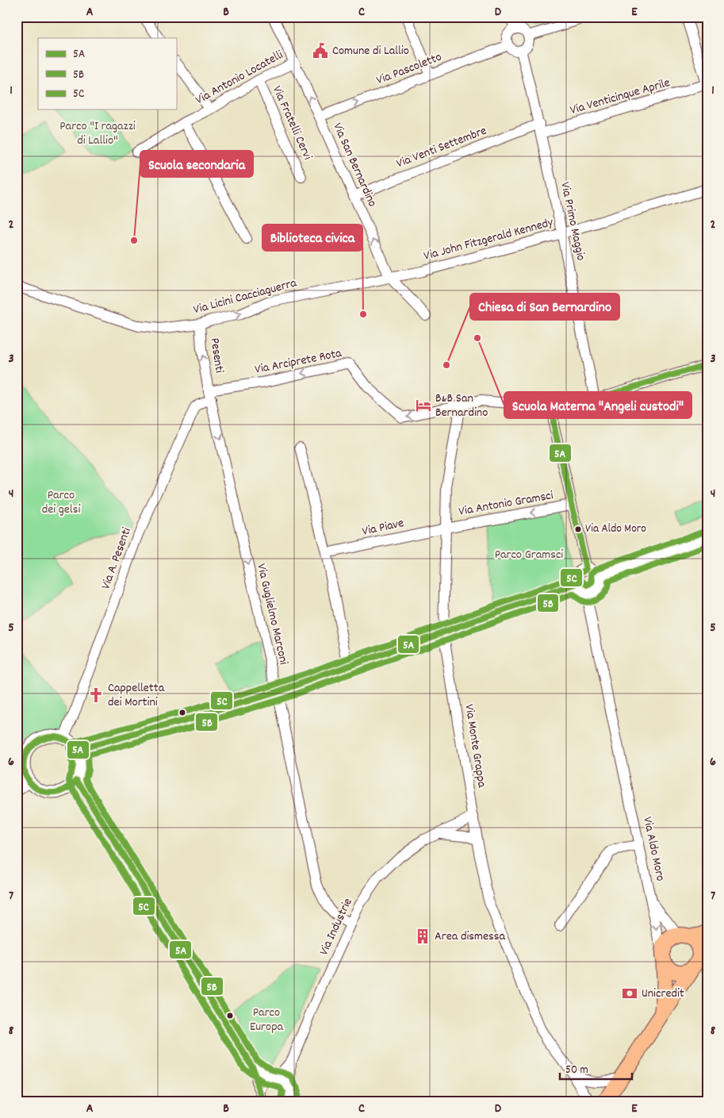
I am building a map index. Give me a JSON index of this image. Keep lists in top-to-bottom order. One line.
{"streets":{"street":["Via Pascoletto","Via Antonio Locatelli","Via Venticinque Aprile","Via Fratelli Cervi","Via Venti Settembre","Via San Bernardino","Via Primo Maggio","Via John Fitzgerald Kennedy","Via Licini Cacciaguerra","Pesenti","Via Arciprete Rota","Via Antonio Gramsci","Via Piave","Via A. Pesenti","Via Guglielmo Marconi","Via Monte Grappa","Via Aldo Moro","Via Industrie"]},"crossings":[["Via Pascoletto","Via San Bernardino"],["Via Pascoletto","Via Primo Maggio"],["Via Antonio Locatelli","Via Fratelli Cervi"],["Via Antonio Locatelli","Via San Bernardino"],["Via Venticinque Aprile","Via Venti Settembre"],["Via Venticinque Aprile","Via Primo Maggio"],["Via Venti Settembre","Via San Bernardino"],["Via Venti Settembre","Via Primo Maggio"],["Via San Bernardino","Via John Fitzgerald Kennedy"],["Via San Bernardino","Via Licini Cacciaguerra"],["Via Primo Maggio","Via John Fitzgerald Kennedy"],["Via Primo Maggio","Via Arciprete Rota"],["Via John Fitzgerald Kennedy","Via Licini Cacciaguerra"],["Via Licini Cacciaguerra","Pesenti"],["Pesenti","Via Arciprete Rota"],["Pesenti","Via A. Pesenti"],["Pesenti","Via Guglielmo Marconi"],["Via Arciprete Rota","Via A. Pesenti"],["Via Arciprete Rota","Via Guglielmo Marconi"],["Via Arciprete Rota","Via Monte Grappa"],["Via Antonio Gramsci","Via Piave"],["Via Antonio Gramsci","Via Monte Grappa"],["Via Piave","Via Monte Grappa"],["Via A. Pesenti","Via Guglielmo Marconi"],["Via Guglielmo Marconi","Via Industrie"],["Via Monte Grappa","Via Industrie"]],"one_way":["Via Pascoletto","Via San Bernardino","Via Licini Cacciaguerra","Pesenti","Via Arciprete Rota"],"parks":["Parco \"I ragazzi di Lallio\"","Parco dei gelsi","Parco Gramsci","Parco Europa"],"places":{"public building":["Comune di Lallio"],"other":["Scuola secondaria","Biblioteca civica","Scuola Materna \"Angeli custodi\"","Chiesa di San Bernardino","Via Aldo Moro"],"hotel":["B&B San Bernardino"],"church":["Cappelletta dei Mortini"],"building":["Area dismessa"],"bank":["Unicredit"]},"lines":["transit line 5A","transit line 5C","transit line 5B"],"legend":["5A","5B","5C"],"scale_bar":"50 m","grid":{"columns":["A","B","C","D","E"],"rows":["1","2","3","4","5","6","7","8"]}}
